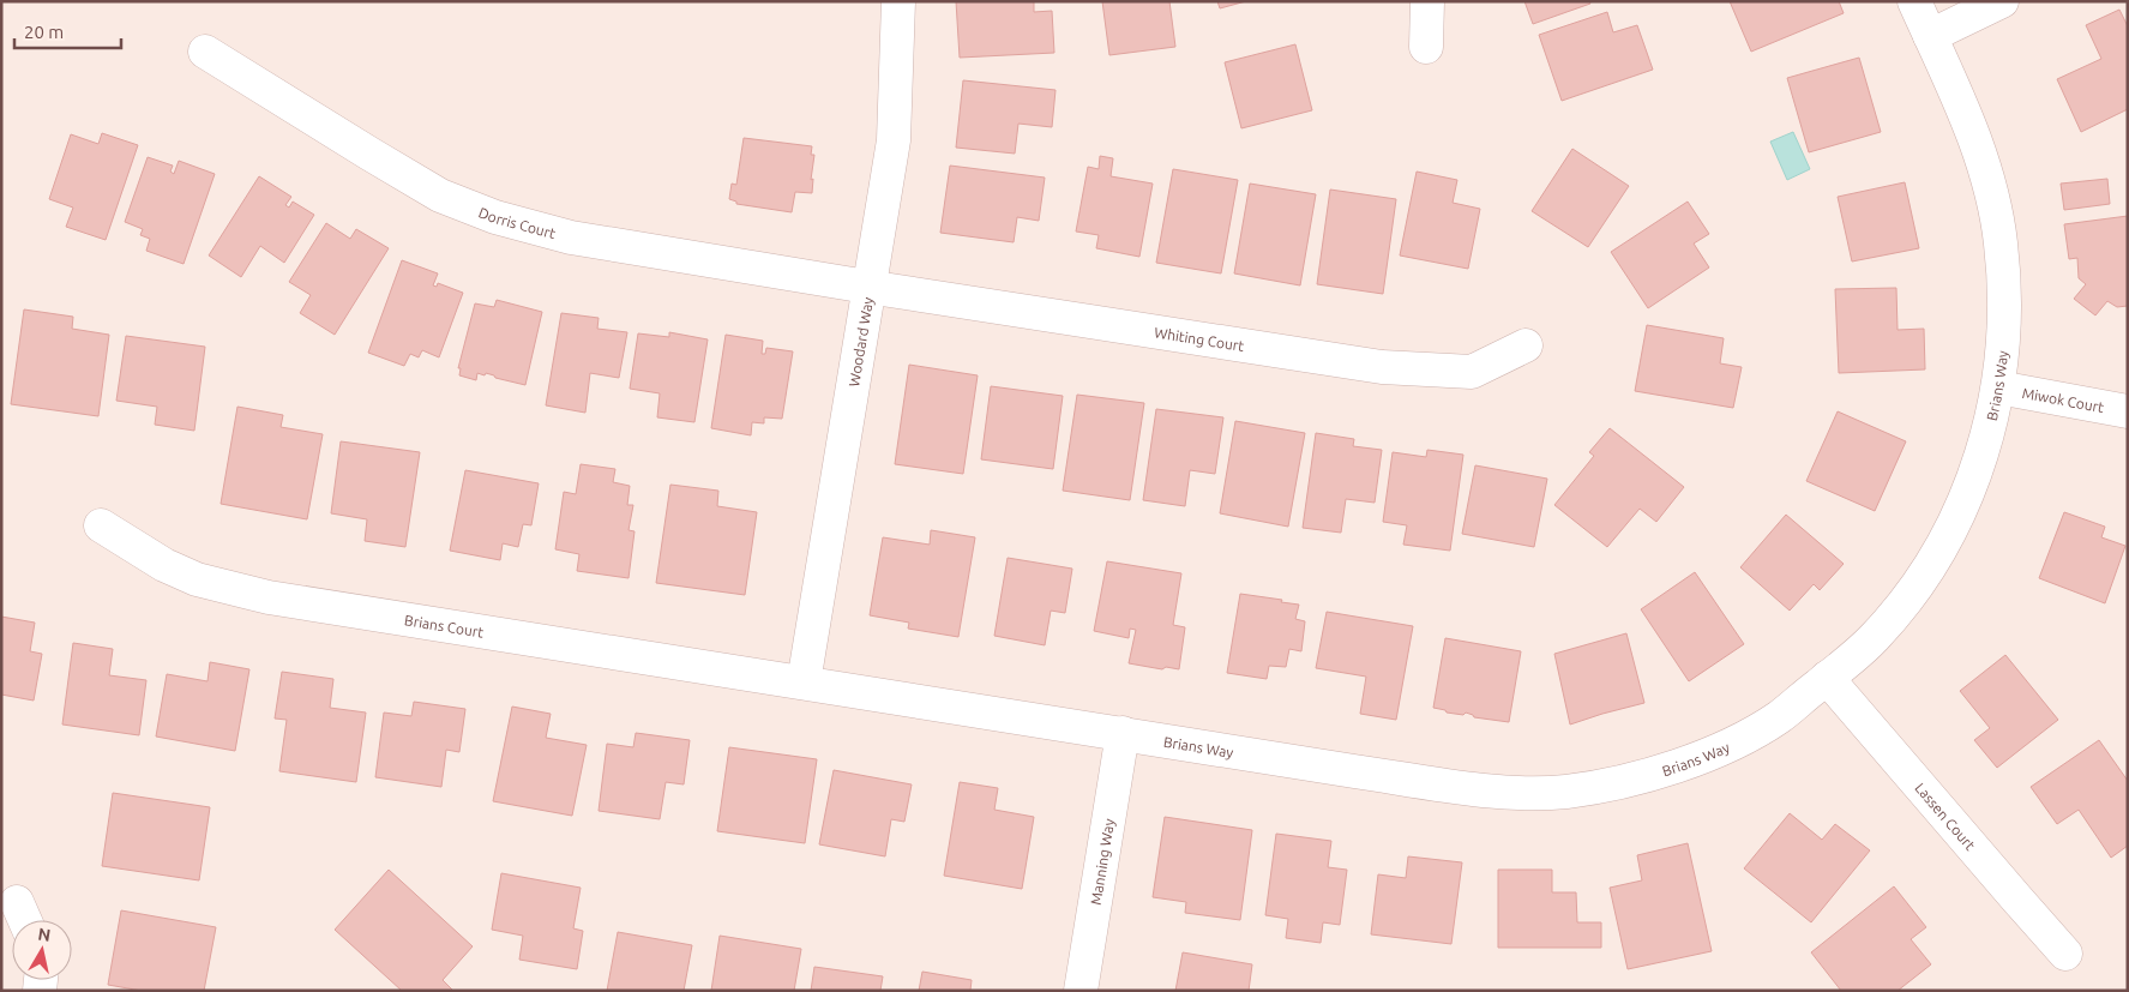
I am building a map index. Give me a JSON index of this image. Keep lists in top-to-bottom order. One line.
{"streets":{"street":["Dorris Court","Whiting Court","Woodard Way","Brians Way","Miwok Court","Brians Court","Lassen Court","Manning Way"]},"crossings":[["Dorris Court","Whiting Court"],["Dorris Court","Woodard Way"],["Whiting Court","Woodard Way"],["Woodard Way","Brians Way"],["Woodard Way","Brians Court"],["Brians Way","Miwok Court"],["Brians Way","Brians Court"],["Brians Way","Lassen Court"],["Brians Way","Manning Way"]],"scale_bar":"20 m","north":"top"}
